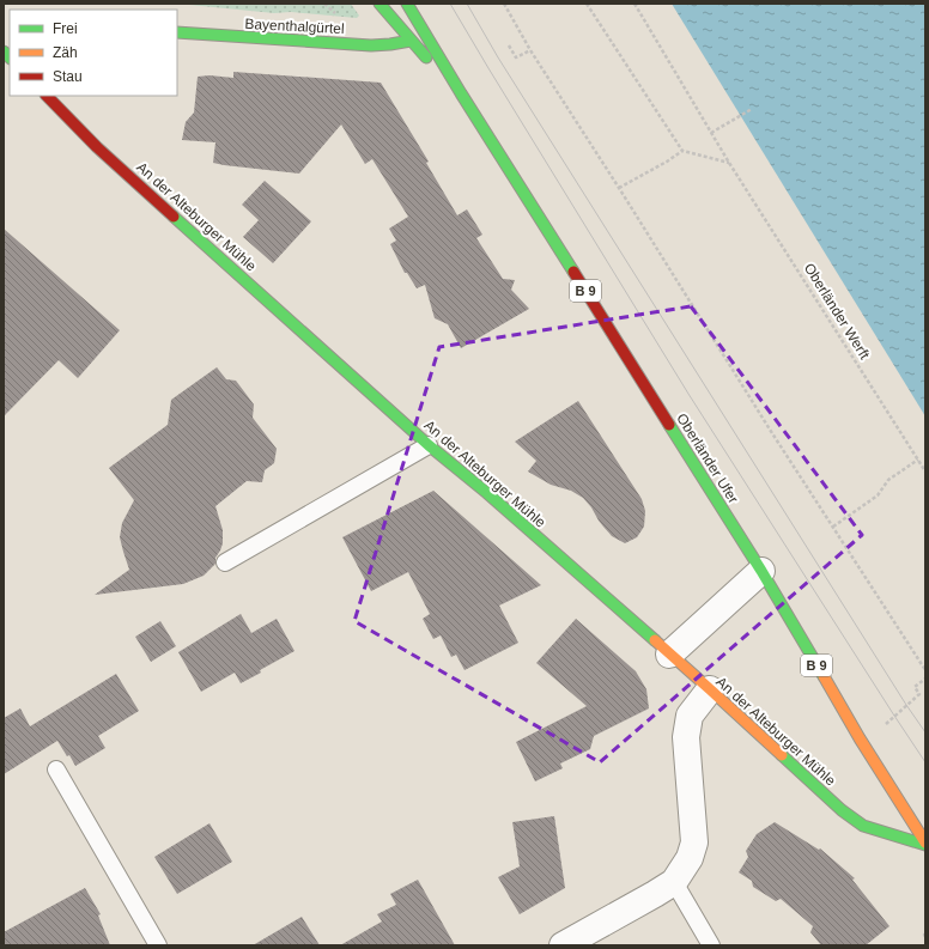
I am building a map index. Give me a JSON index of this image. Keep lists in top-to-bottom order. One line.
{"streets":{"main road":["Bayenthalgürtel","An der Alteburger Mühle","B 9","Oberländer Ufer"],"path":["Oberländer Werft"]},"crossings":[["Bayenthalgürtel","Oberländer Ufer"],["An der Alteburger Mühle","Oberländer Ufer"]],"legend":["Frei","Zäh","Stau"]}
